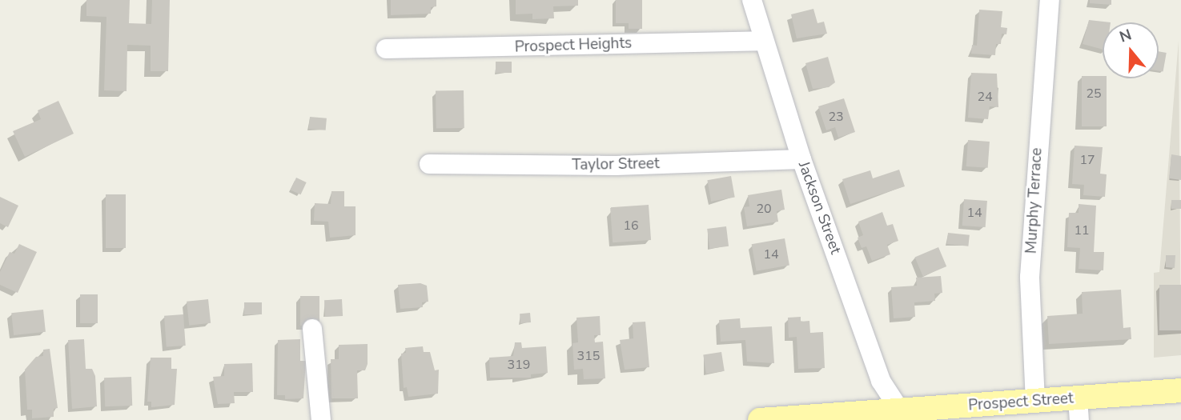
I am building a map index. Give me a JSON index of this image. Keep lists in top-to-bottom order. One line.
{"streets":{"main road":["Prospect Street"],"street":["Prospect Heights","Taylor Street","Murphy Terrace","Jackson Street"]},"crossings":[["Prospect Heights","Jackson Street"],["Taylor Street","Jackson Street"],["Murphy Terrace","Prospect Street"],["Jackson Street","Prospect Street"]],"house_numbers":["25","24","23","17","20","14","16","11","14","315","319"],"north":"top"}
